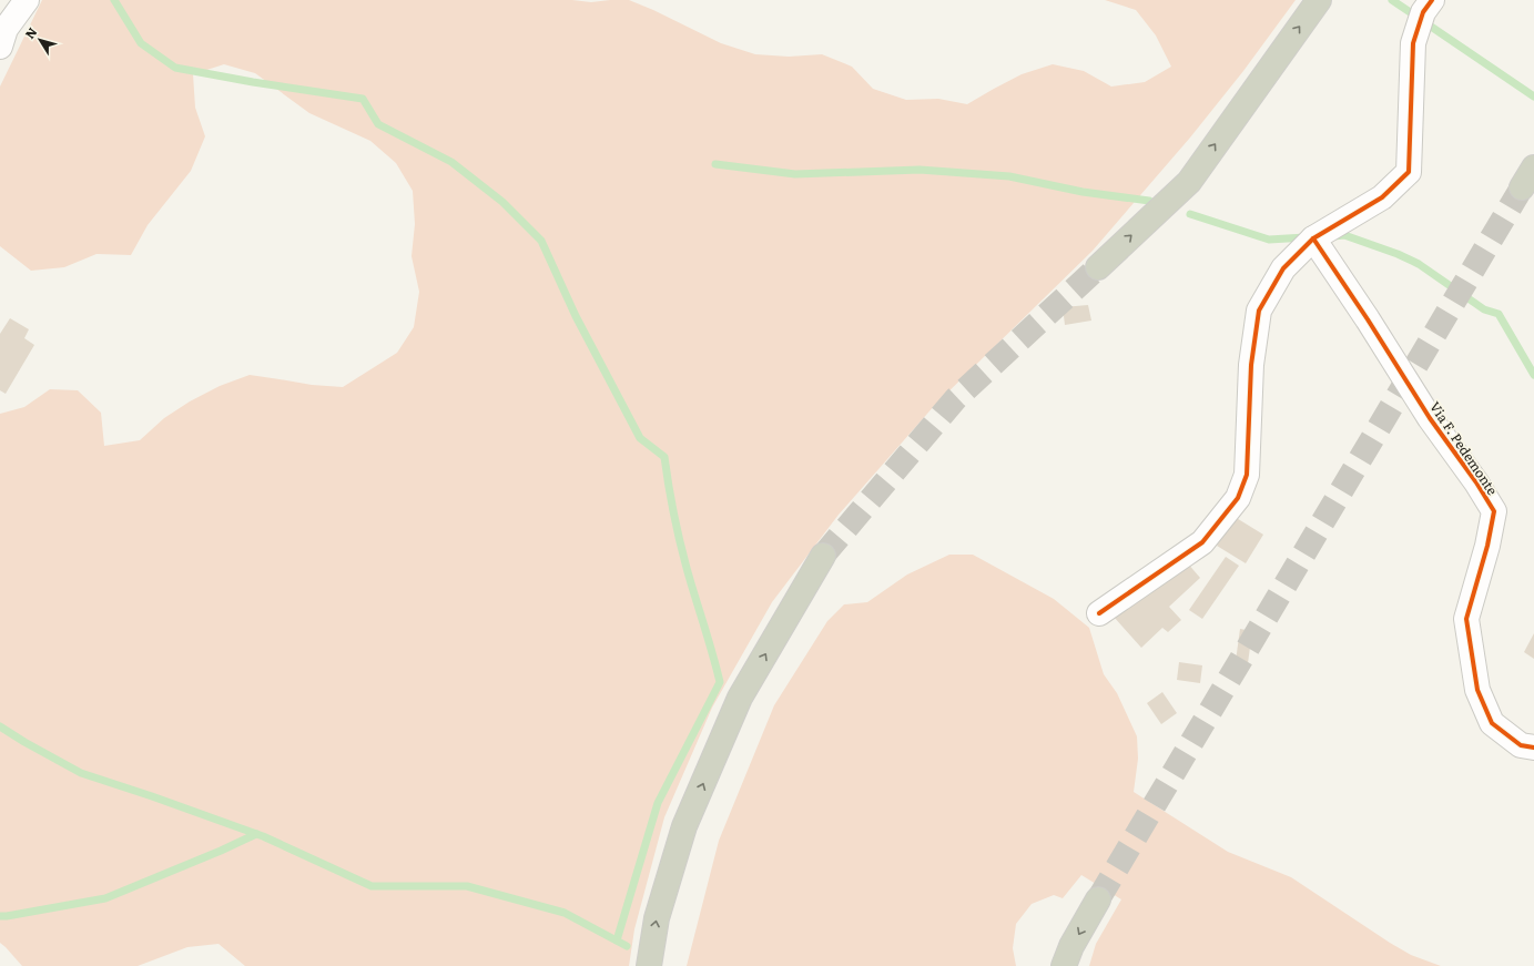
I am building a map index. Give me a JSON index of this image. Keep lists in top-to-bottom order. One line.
{"streets":{"street":["Via F. Pedemonte"]},"north":"top left"}
